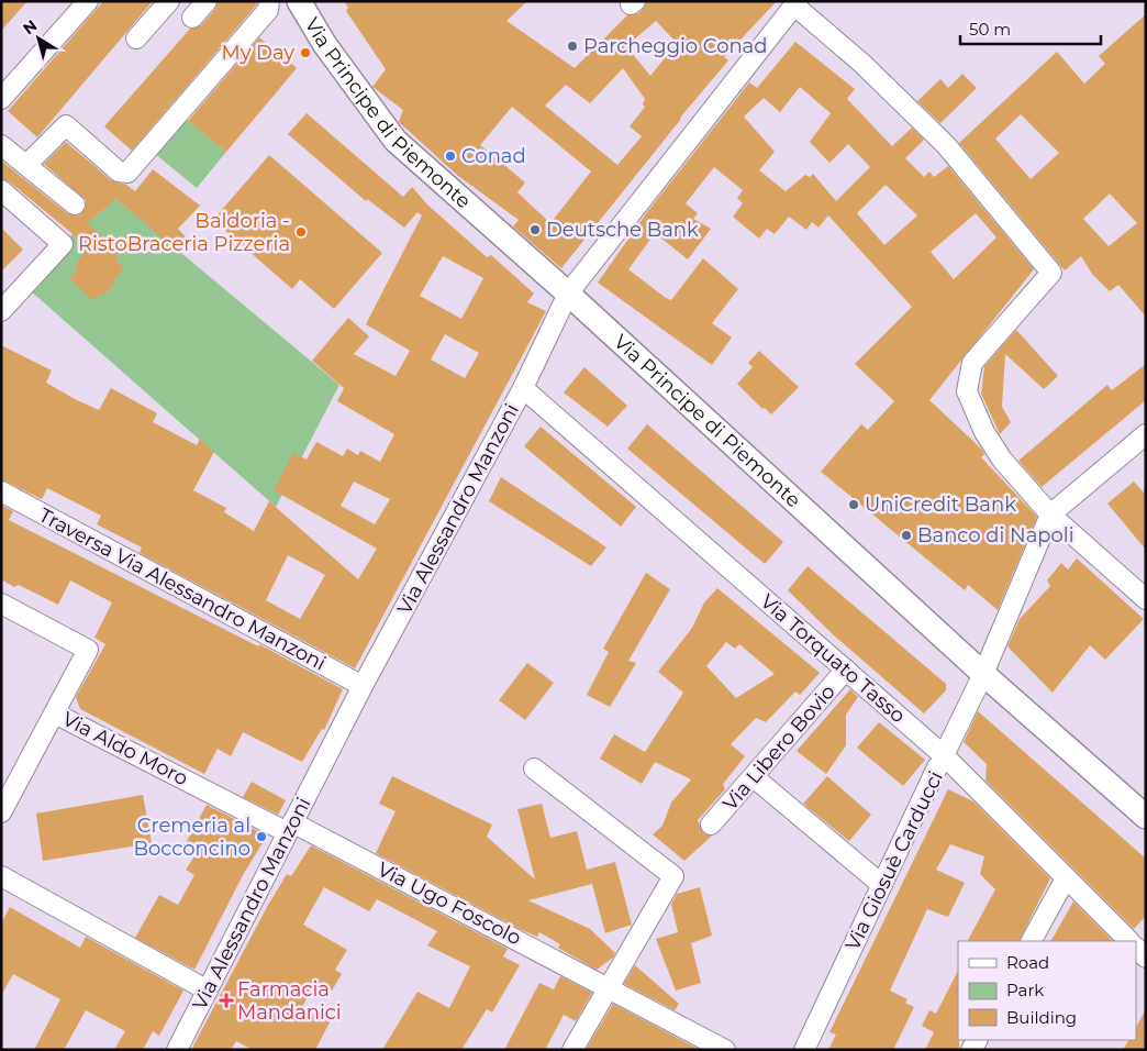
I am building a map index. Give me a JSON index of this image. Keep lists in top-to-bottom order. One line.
{"streets":{"main road":["Via Principe di Piemonte"],"street":["Via Alessandro Manzoni","Traversa Via Alessandro Manzoni","Via Torquato Tasso","Via Libero Bovio","Via Aldo Moro","Via Giosuè Carducci","Via Ugo Foscolo"]},"crossings":[["Via Principe di Piemonte","Via Alessandro Manzoni"],["Via Principe di Piemonte","Via Giosuè Carducci"],["Via Alessandro Manzoni","Traversa Via Alessandro Manzoni"],["Via Alessandro Manzoni","Via Torquato Tasso"],["Via Alessandro Manzoni","Via Aldo Moro"],["Via Alessandro Manzoni","Via Ugo Foscolo"],["Via Torquato Tasso","Via Libero Bovio"],["Via Torquato Tasso","Via Giosuè Carducci"],["Via Aldo Moro","Via Ugo Foscolo"]],"places":{"other":["Parcheggio Conad","My Day","Conad","Deutsche Bank","Baldoria - RistoBraceria Pizzeria","UniCredit Bank","Banco di Napoli","Cremeria al Bocconcino"],"health":["Farmacia Mandanici"]},"legend":["Road","Park","Building"],"scale_bar":"50 m","north":"top left"}
